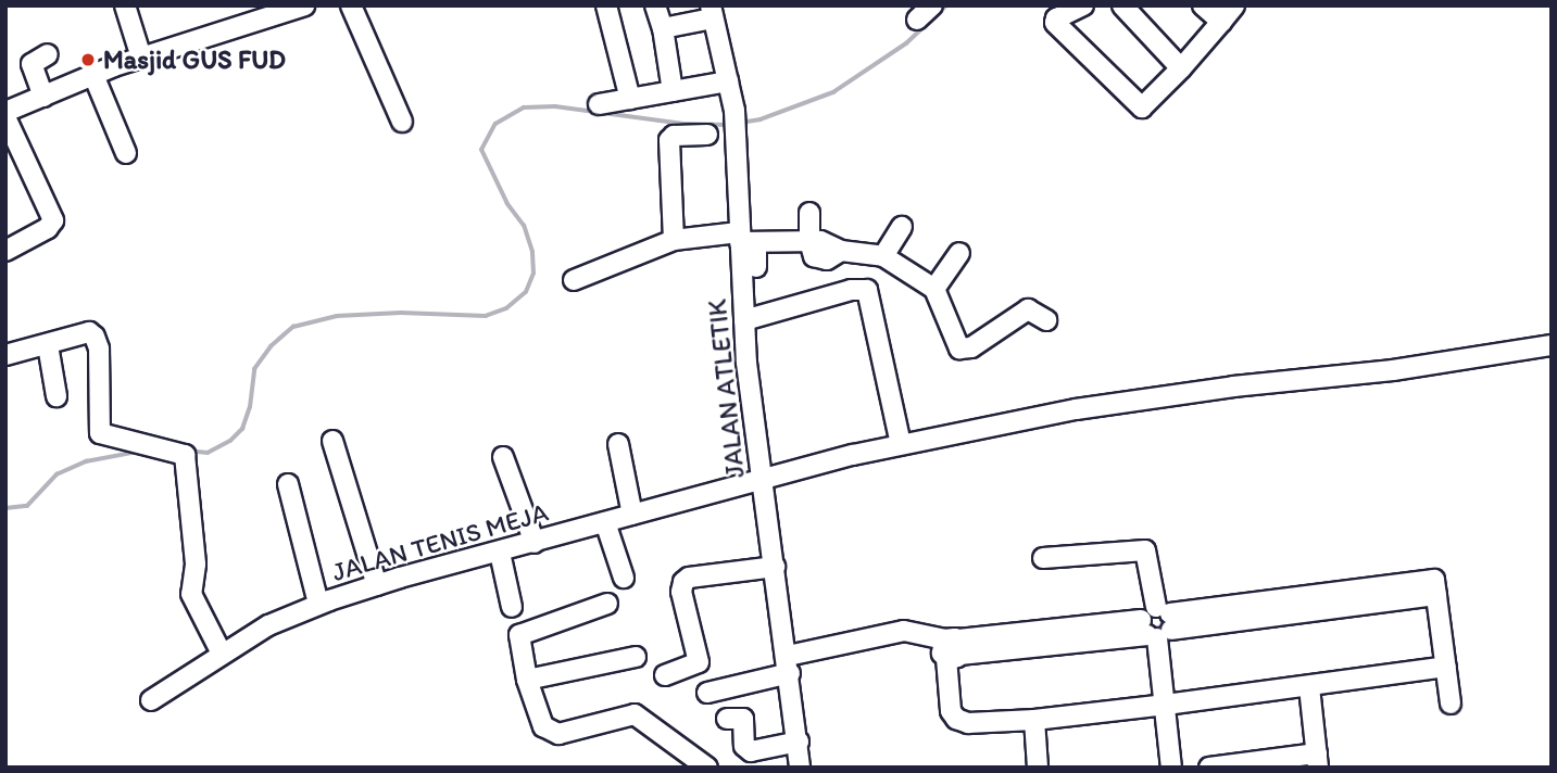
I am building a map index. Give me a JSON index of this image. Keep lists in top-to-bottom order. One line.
{"streets":{"street":["JALAN ATLETIK","JALAN TENIS MEJA"]},"crossings":[["JALAN ATLETIK","JALAN TENIS MEJA"]],"places":["Masjid GUS FUD"]}
